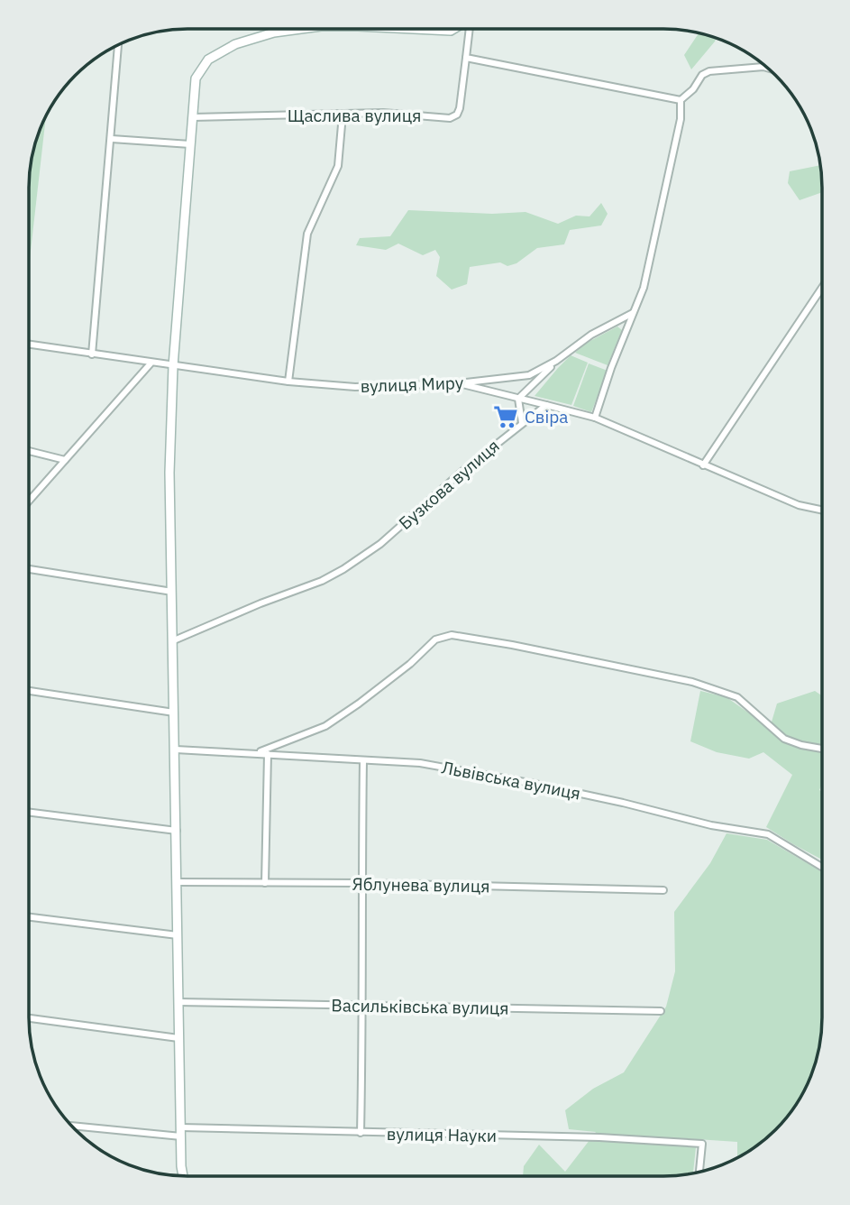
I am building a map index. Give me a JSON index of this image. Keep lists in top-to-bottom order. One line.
{"streets":{"street":["Щаслива вулиця","вулиця Миру","Бузкова вулиця","Львівська вулиця","Яблунева вулиця","Васильківська вулиця","вулиця Науки"]},"crossings":[["Щаслива вулиця","вулиця Миру"],["Щаслива вулиця","Бузкова вулиця"],["Щаслива вулиця","Львівська вулиця"],["Щаслива вулиця","Яблунева вулиця"],["Щаслива вулиця","Васильківська вулиця"],["Щаслива вулиця","вулиця Науки"]],"places":{"supermarket":["Свіра"]}}
